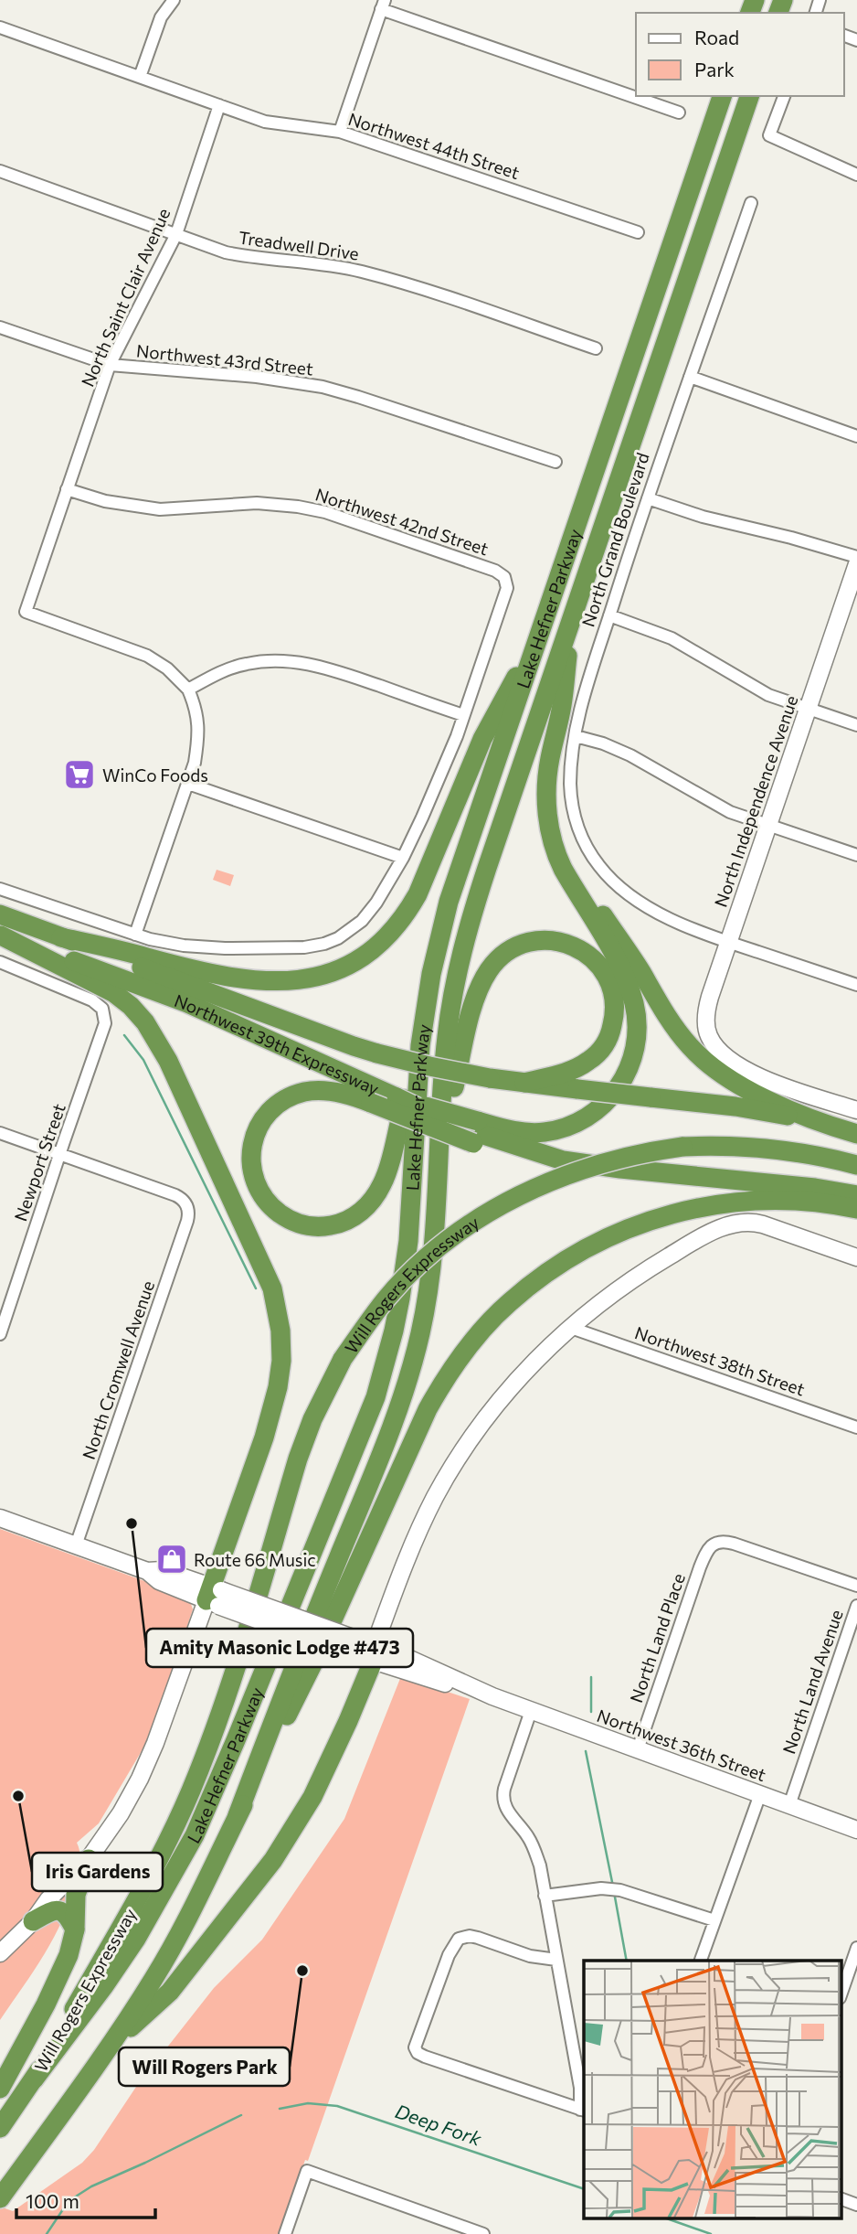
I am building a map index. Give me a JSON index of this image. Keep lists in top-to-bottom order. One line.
{"streets":{"highway":["Lake Hefner Parkway","Northwest 39th Expressway","Will Rogers Expressway"],"main road":["North Independence Avenue","Northwest 36th Street"],"street":["Northwest 44th Street","Treadwell Drive","North Saint Clair Avenue","Northwest 43rd Street","Northwest 42nd Street","North Grand Boulevard","Newport Street","Northwest 38th Street","North Cromwell Avenue","North Land Place","North Land Avenue"]},"crossings":[["Northwest 44th Street","North Saint Clair Avenue"],["Treadwell Drive","North Saint Clair Avenue"],["North Saint Clair Avenue","Northwest 43rd Street"],["North Saint Clair Avenue","Northwest 42nd Street"],["North Grand Boulevard","North Independence Avenue"],["Lake Hefner Parkway","Will Rogers Expressway"],["Newport Street","North Cromwell Avenue"],["North Cromwell Avenue","Northwest 36th Street"],["North Land Place","Northwest 36th Street"],["North Land Avenue","Northwest 36th Street"]],"water":["Deep Fork"],"places":{"supermarket":["WinCo Foods"],"other":["Amity Masonic Lodge #473","Iris Gardens","Will Rogers Park"],"shop":["Route 66 Music"]},"legend":["Road","Park"],"scale_bar":"100 m"}
